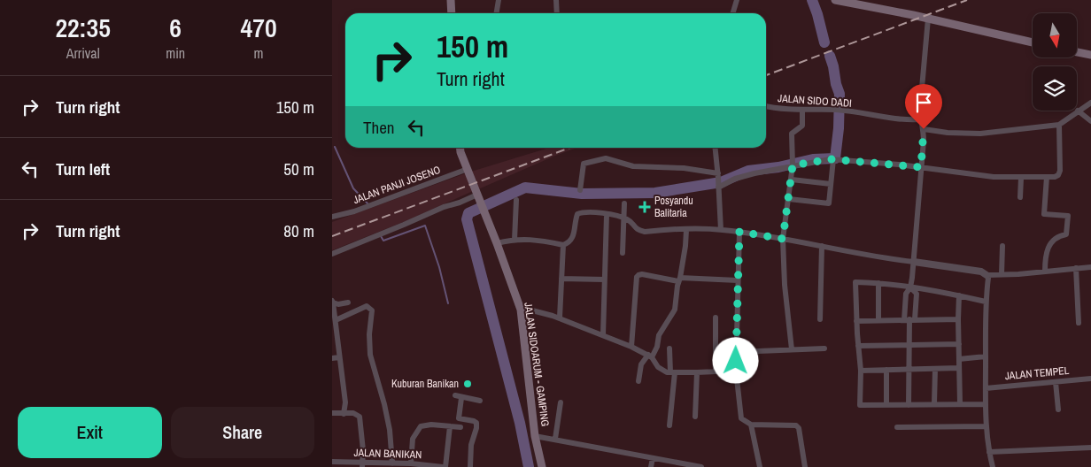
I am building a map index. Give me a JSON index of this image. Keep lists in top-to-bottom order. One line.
{"streets":{"main road":["JALAN SIDOARUM - GAMPING"],"street":["JALAN SIDO DADI","JALAN PANJI JOSENO","JALAN TEMPEL","JALAN BANIKAN"]},"places":{"health":["Posyandu Balitaria"],"other":["Kuburan Banikan"]},"north":"bottom","page":{"eta":["22:35","Arrival","6","min","470","m"],"turn":["150 m","Turn right"],"list":[{"name":"Turn right","value":"150 m"},{"name":"Turn left","value":"50 m"},{"name":"Turn right","value":"80 m"}],"then":"Then","buttons":["Exit","Share"]}}
